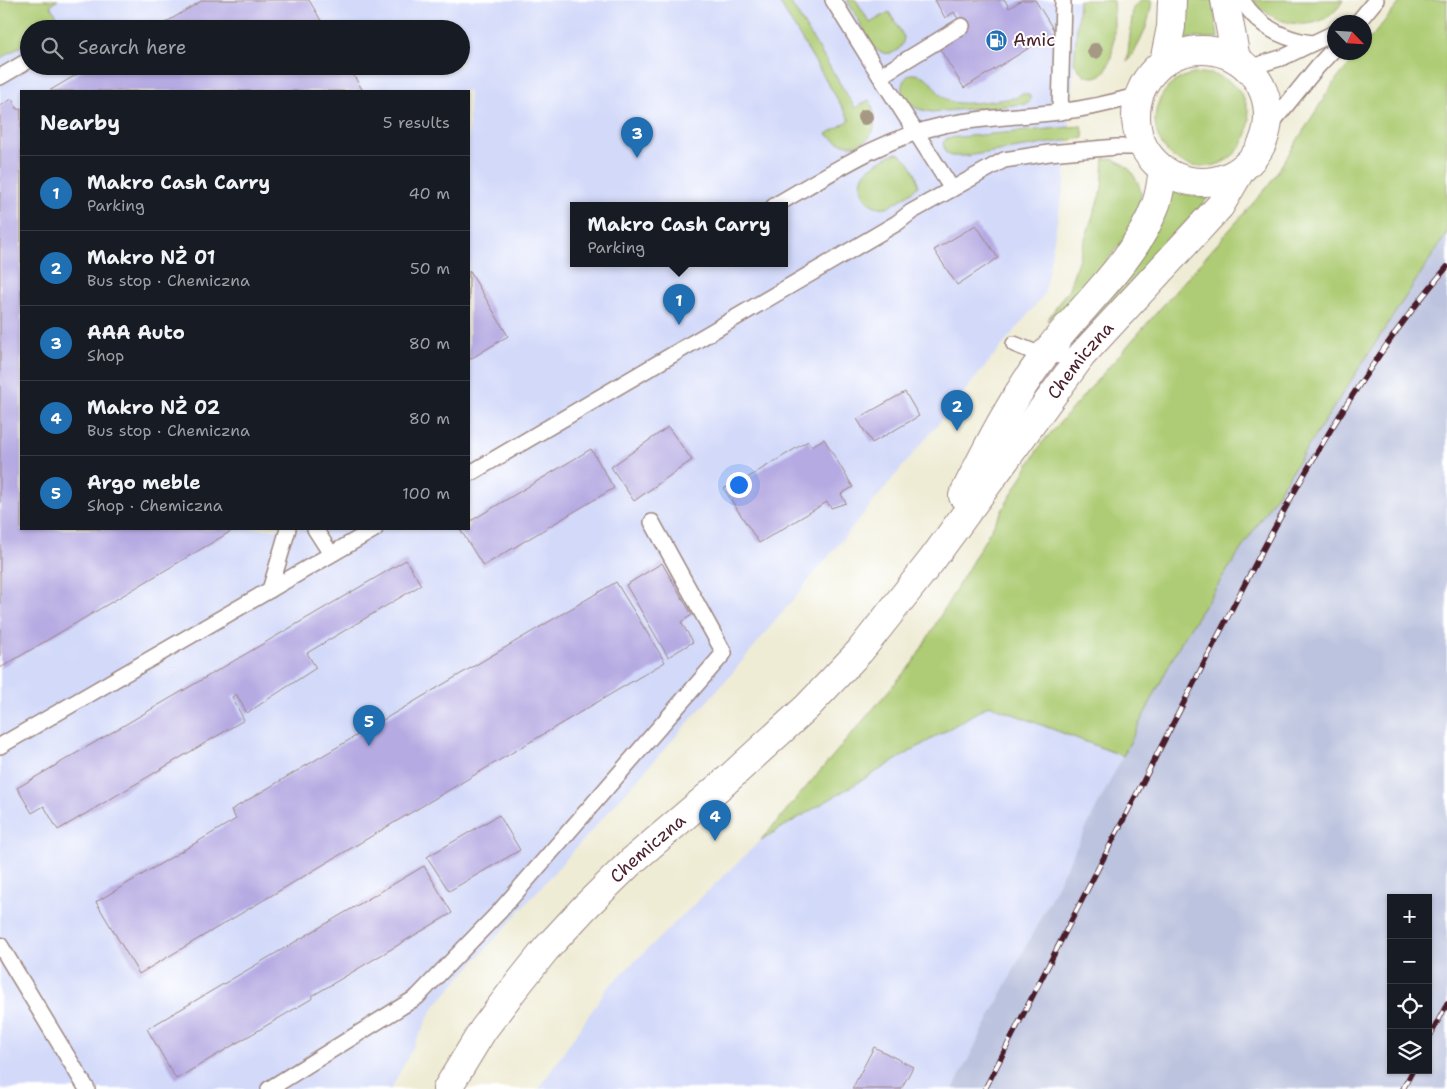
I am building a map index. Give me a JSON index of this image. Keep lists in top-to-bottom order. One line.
{"streets":{"street":["Chemiczna"]},"places":{"fuel station":["Amic"]},"north":"bottom right","page":{"search":"Search here","heading":["Nearby","5 results"],"pins":["3","1","2","5","4"],"list":[{"mark":"1","name":"Makro Cash Carry","note":"Parking","value":"40 m"},{"mark":"2","name":"Makro NŻ 01","note":"Bus stop · Chemiczna","value":"50 m"},{"mark":"3","name":"AAA Auto","note":"Shop","value":"80 m"},{"mark":"4","name":"Makro NŻ 02","note":"Bus stop · Chemiczna","value":"80 m"},{"mark":"5","name":"Argo meble","note":"Shop · Chemiczna","value":"100 m"}],"popup":["Makro Cash Carry","Parking"],"map_buttons":["+","−"]}}
